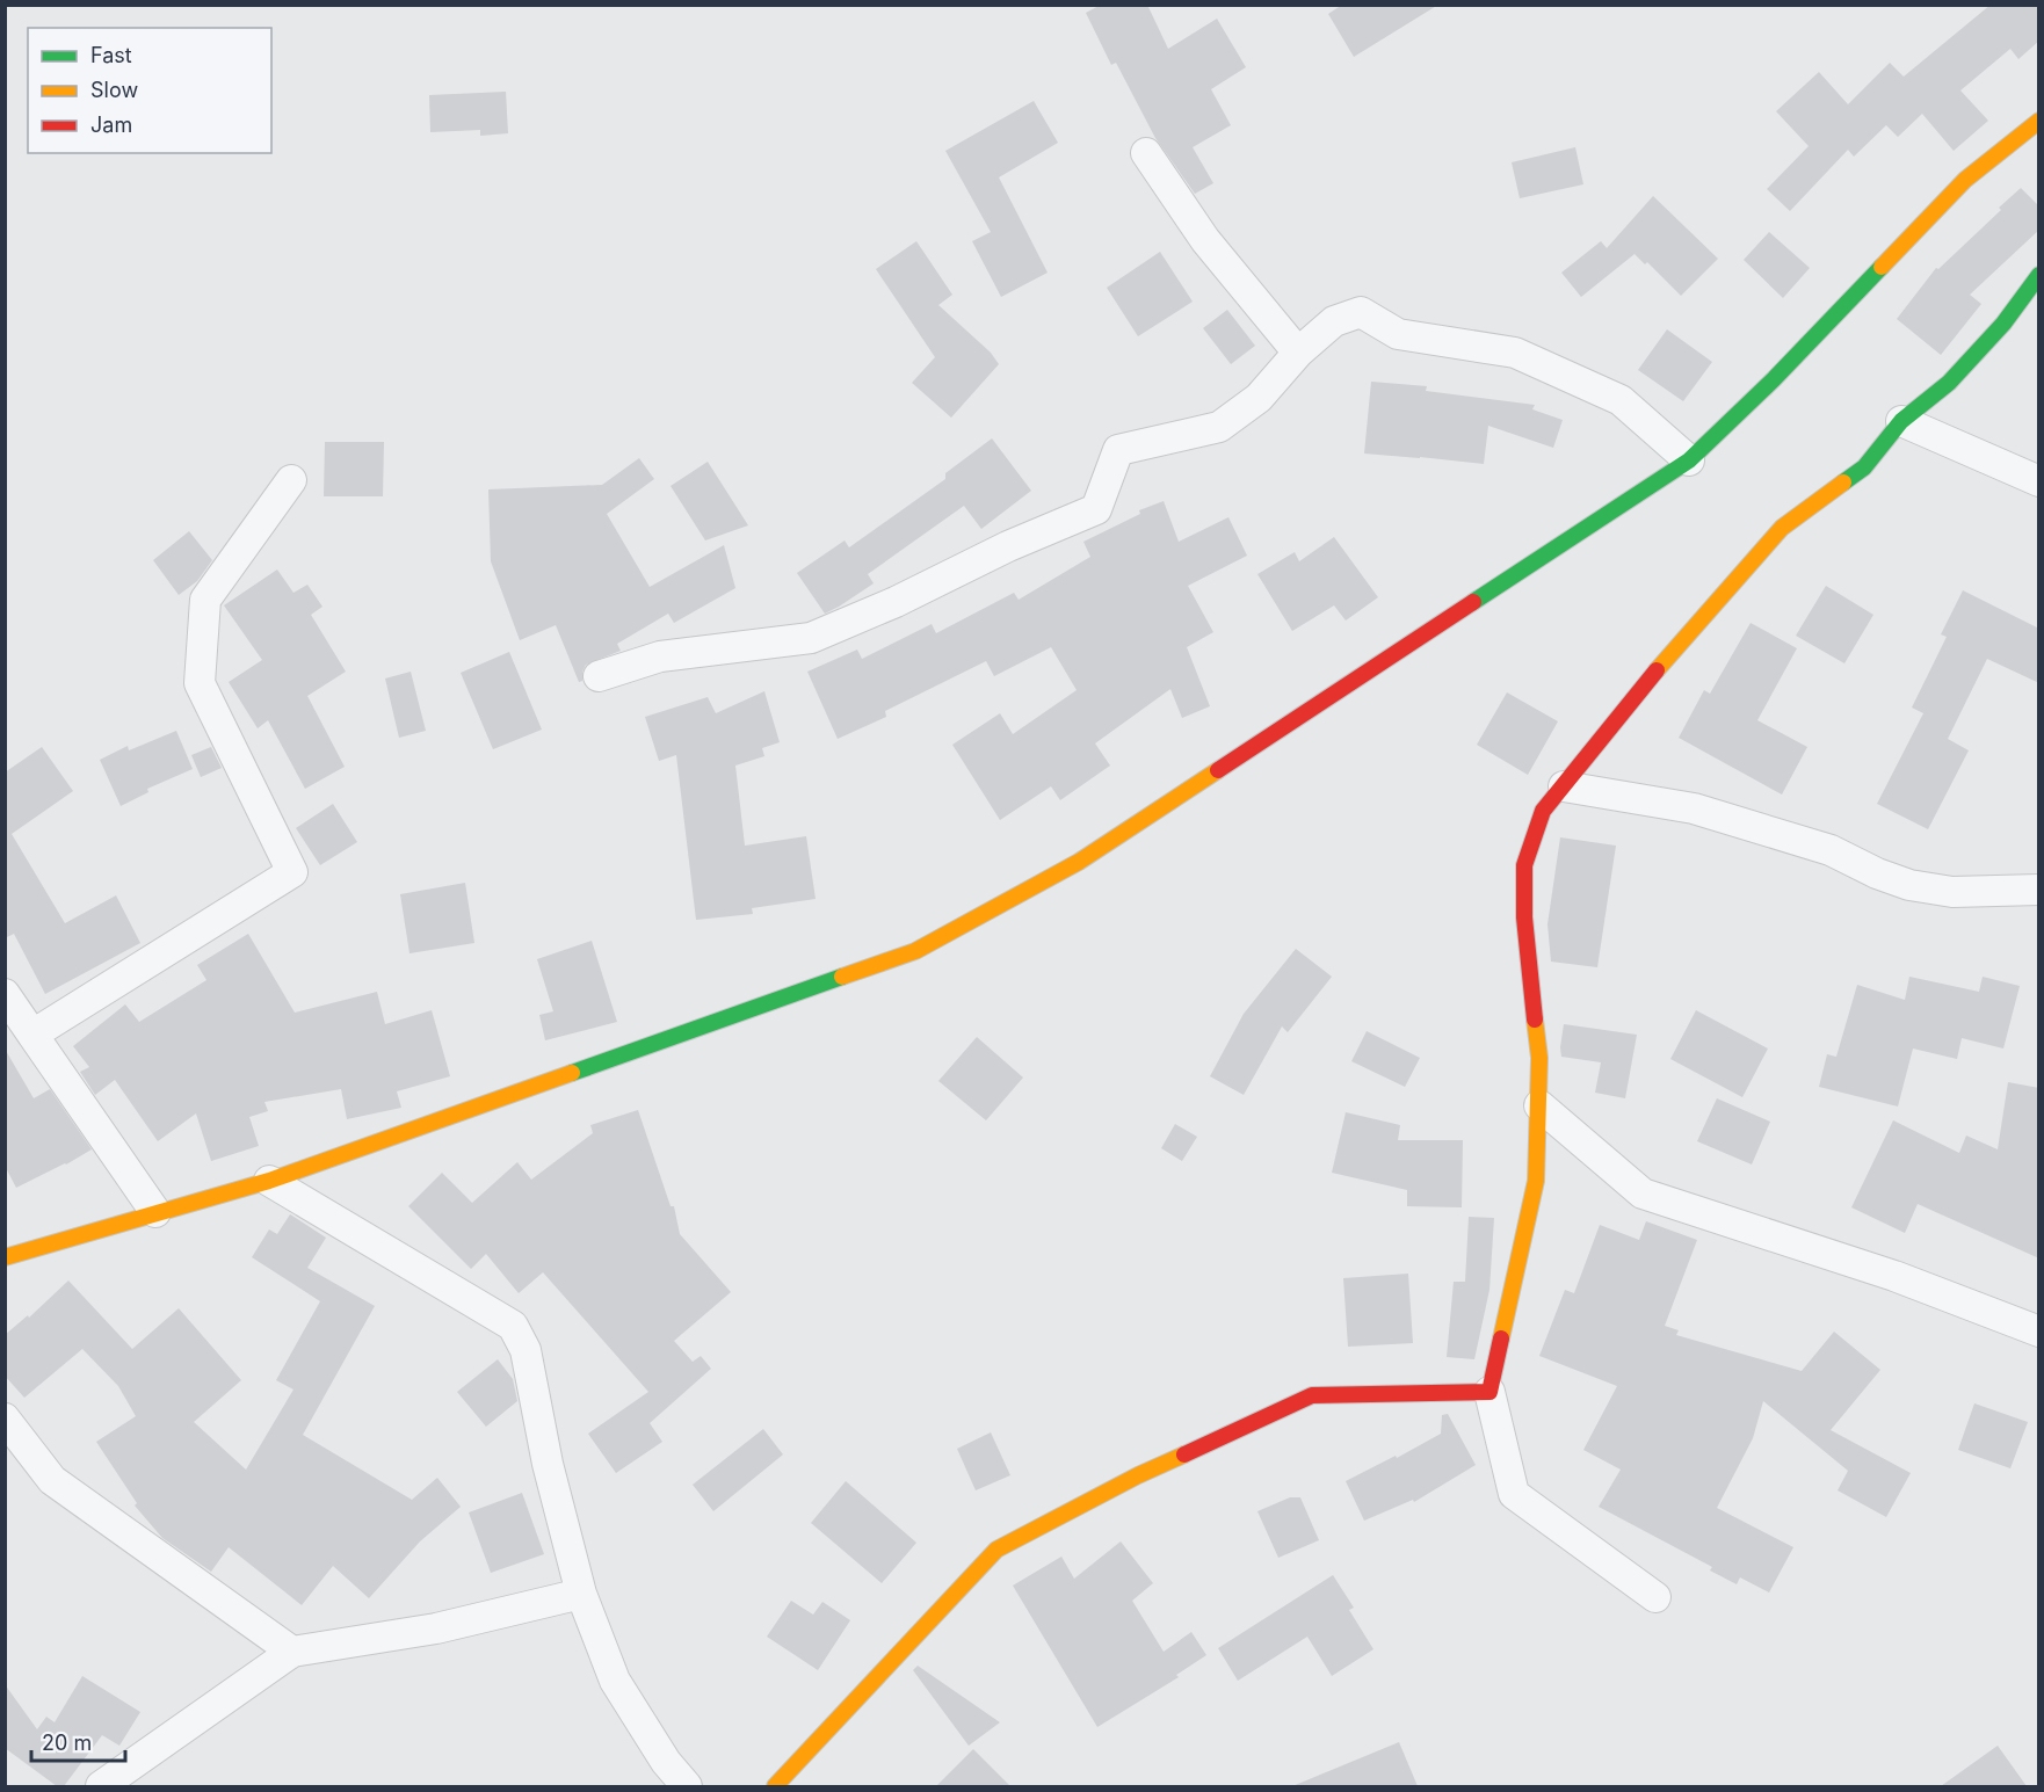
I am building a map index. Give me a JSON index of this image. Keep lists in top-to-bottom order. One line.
{"legend":["Fast","Slow","Jam"],"scale_bar":"20 m"}
